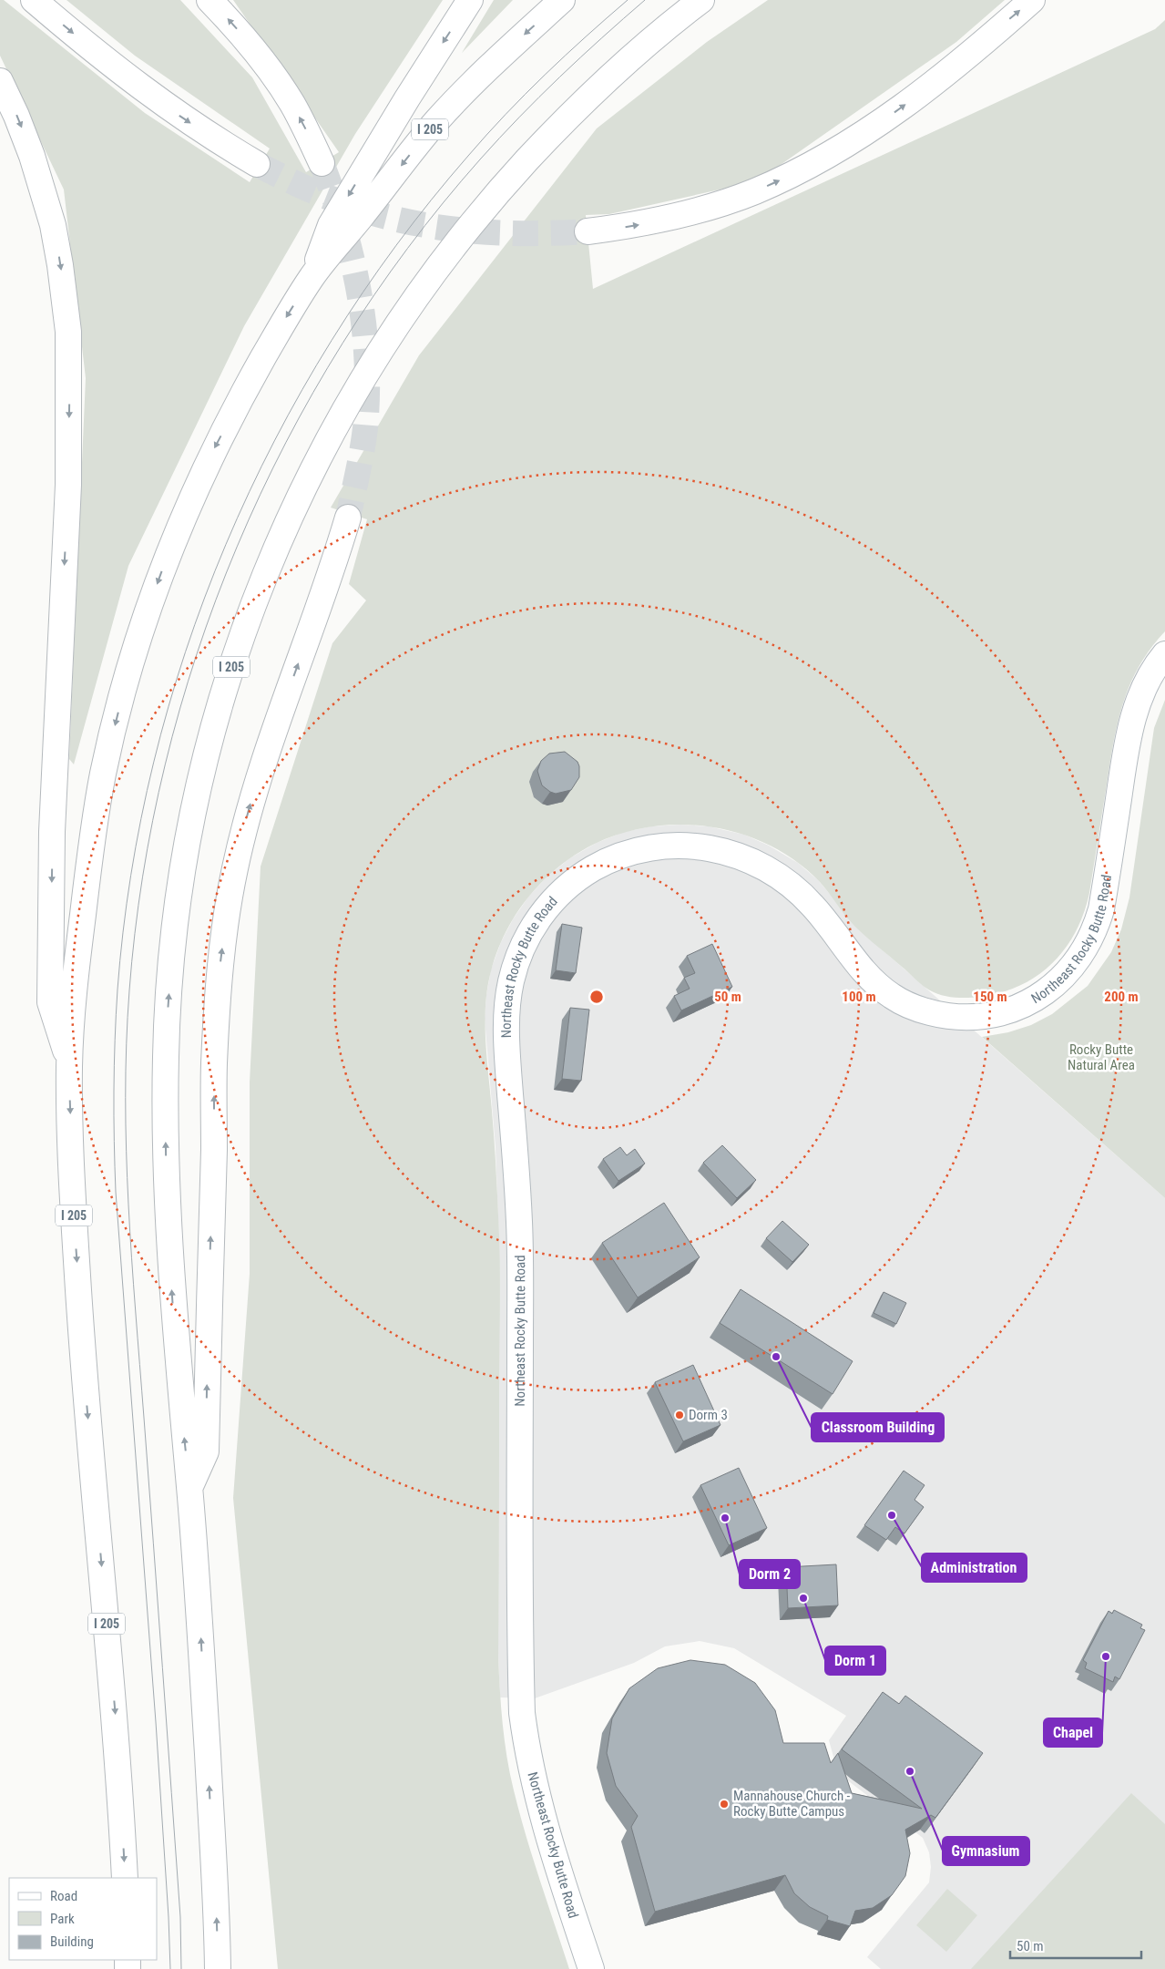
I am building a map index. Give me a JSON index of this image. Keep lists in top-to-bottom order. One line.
{"streets":{"main road":["I 205","Northeast Rocky Butte Road"]},"parks":["Rocky Butte Natural Area"],"places":["Classroom Building","Dorm 3","Administration","Dorm 2","Dorm 1","Chapel","Gymnasium","Mannahouse Church - Rocky Butte Campus"],"legend":["Road","Park","Building"],"scale_bar":"50 m","rings":["50 m","100 m","150 m","200 m"]}
